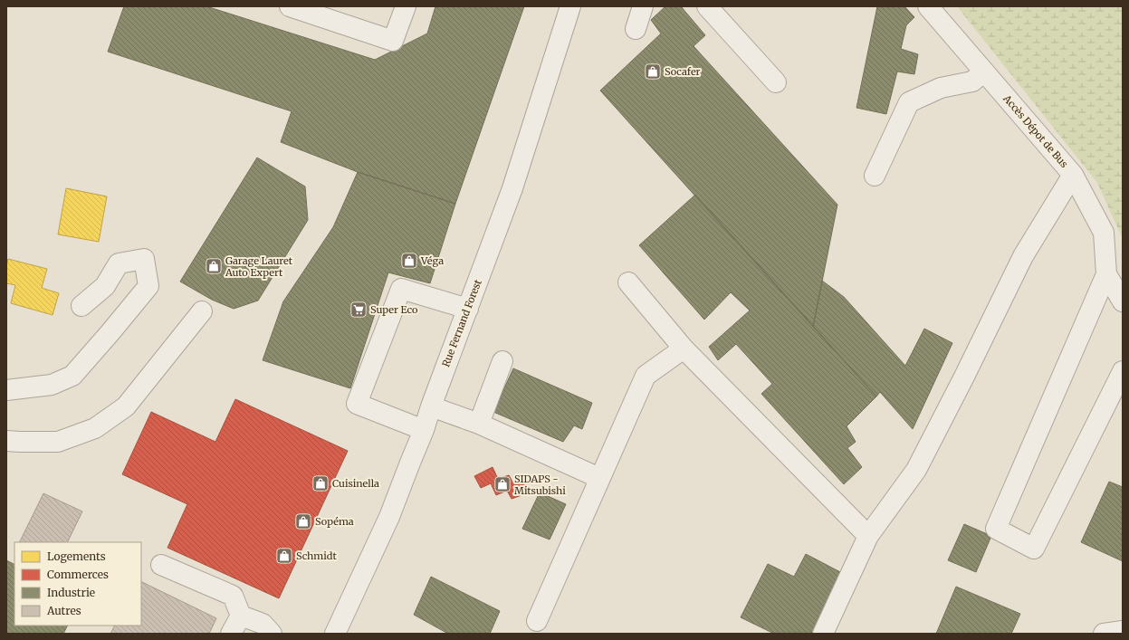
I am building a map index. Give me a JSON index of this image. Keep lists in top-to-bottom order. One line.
{"streets":{"street":["Accès Dépot de Bus","Rue Fernand Forest"]},"places":{"shop":["Socafer","Véga","Garage Lauret Auto Expert","Cuisinella","SIDAPS - Mitsubishi","Sopéma","Schmidt"],"supermarket":["Super Eco"]},"legend":["Logements","Commerces","Industrie","Autres"]}
